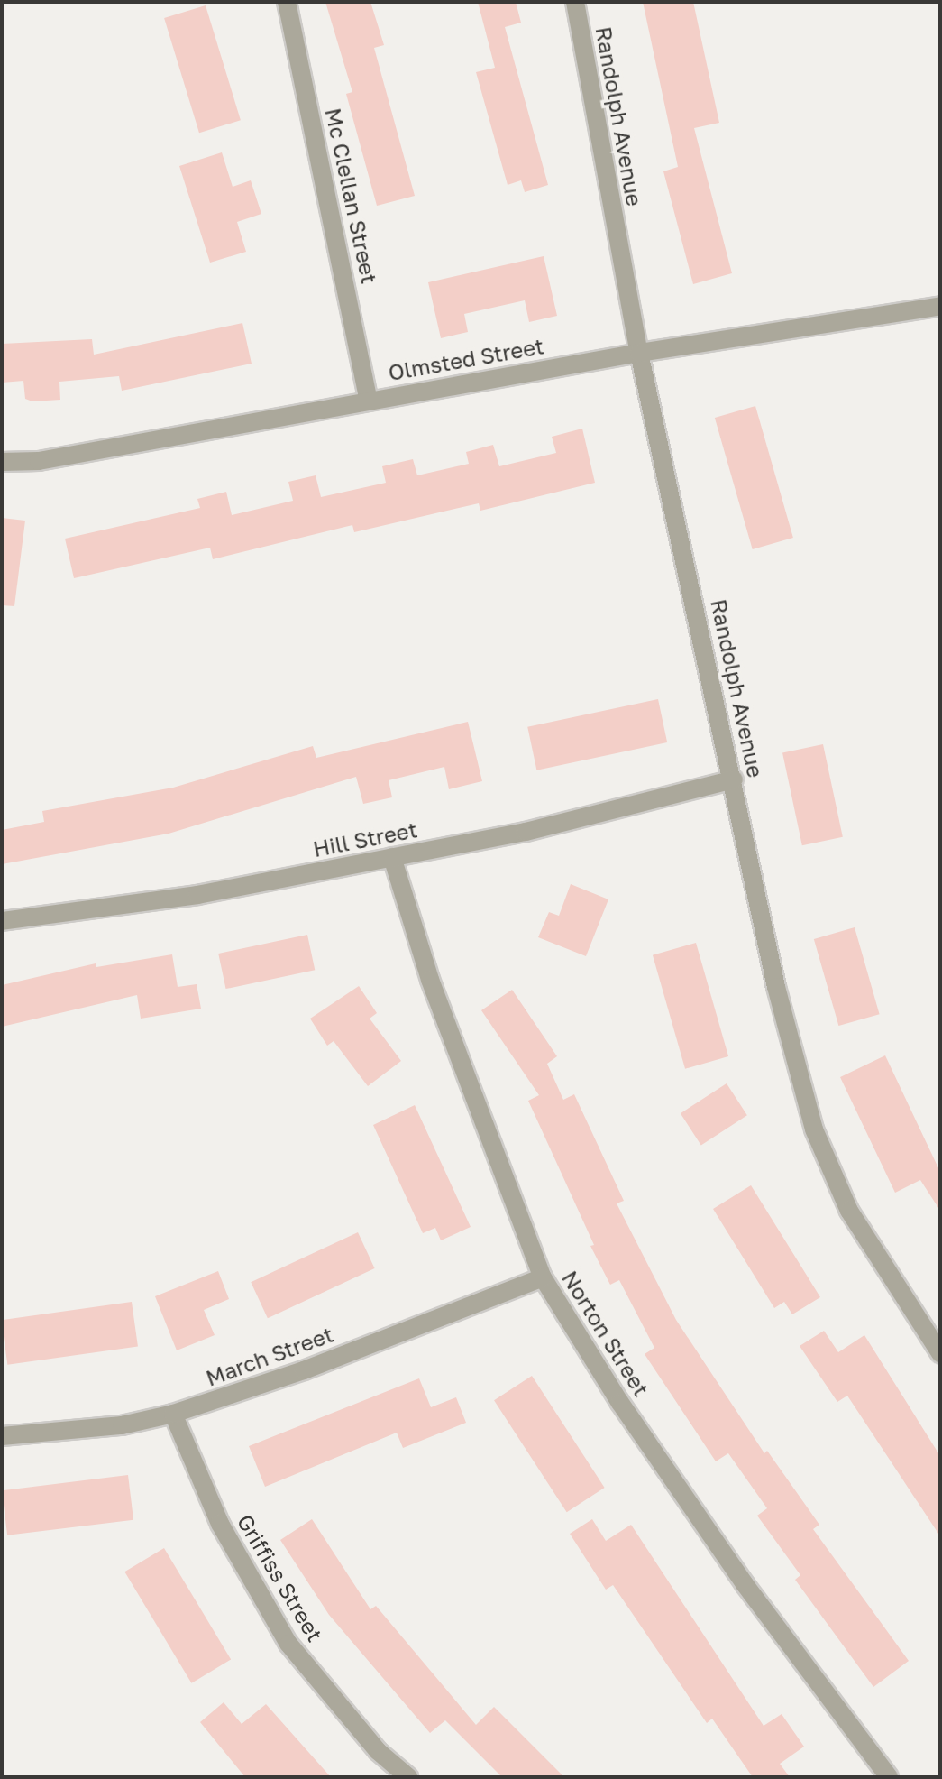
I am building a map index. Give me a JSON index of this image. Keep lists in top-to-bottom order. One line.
{"streets":{"street":["Randolph Avenue","Mc Clellan Street","Olmsted Street","Hill Street","Norton Street","March Street","Griffiss Street"]},"crossings":[["Randolph Avenue","Olmsted Street"],["Randolph Avenue","Hill Street"],["Mc Clellan Street","Olmsted Street"],["Hill Street","Norton Street"],["Norton Street","March Street"],["March Street","Griffiss Street"]]}
